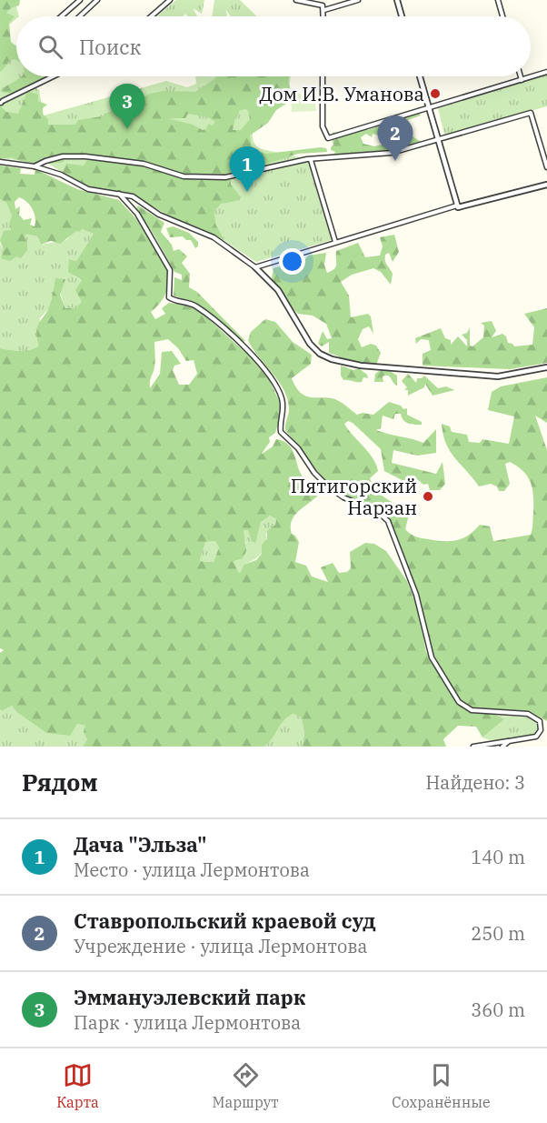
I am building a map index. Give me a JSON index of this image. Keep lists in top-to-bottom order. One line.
{"places":["Дом И.В. Уманова","Пятигорский Нарзан"],"page":{"search":"Поиск","pins":["3","2","1"],"heading":["Рядом","Найдено: 3"],"list":[{"mark":"1","name":"Дача \"Эльза\"","note":"Место · улица Лермонтова","value":"140 m"},{"mark":"2","name":"Ставропольский краевой суд","note":"Учреждение · улица Лермонтова","value":"250 m"},{"mark":"3","name":"Эммануэлевский парк","note":"Парк · улица Лермонтова","value":"360 m"}],"nav":["Карта","Маршрут","Сохранённые"]}}
